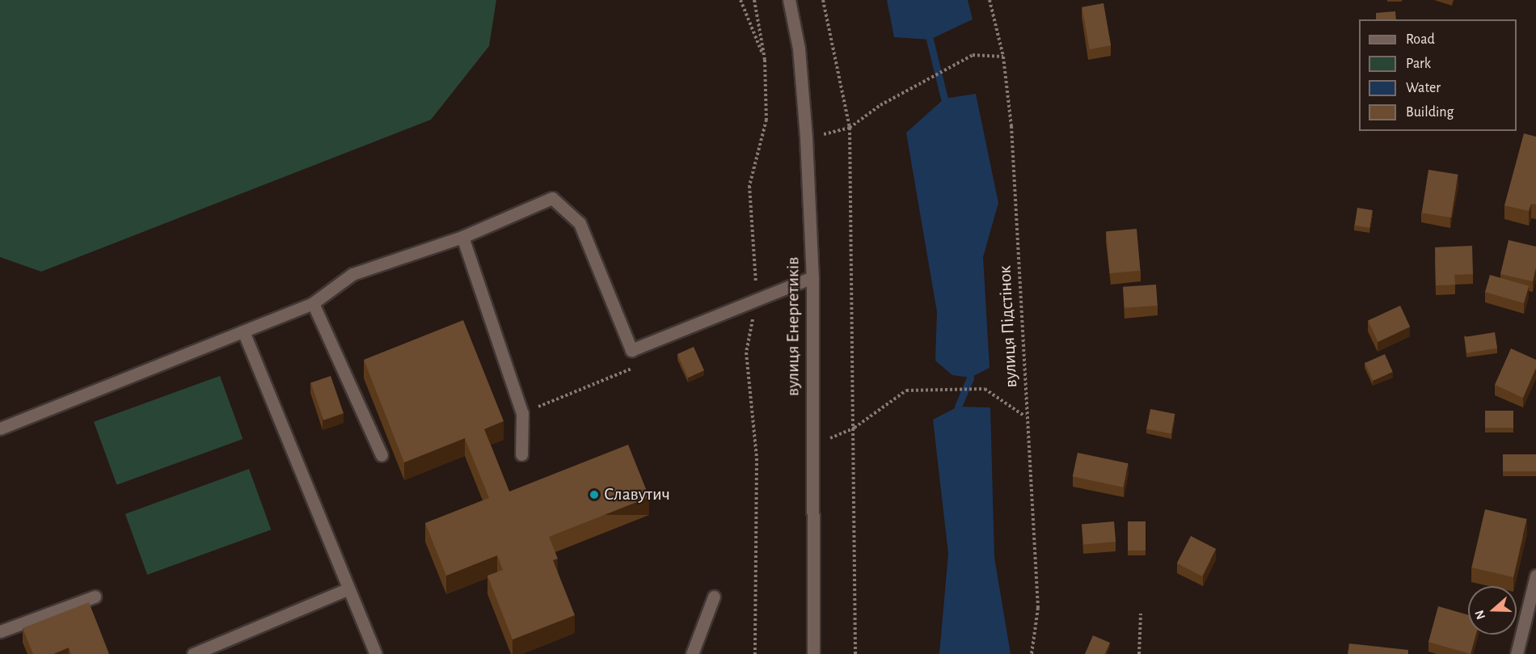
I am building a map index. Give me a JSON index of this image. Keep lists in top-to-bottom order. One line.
{"streets":{"main road":["вулиця Енергетиків"],"path":["вулиця Підстінок"]},"places":["Славутич"],"legend":["Road","Park","Water","Building"],"north":"left"}
